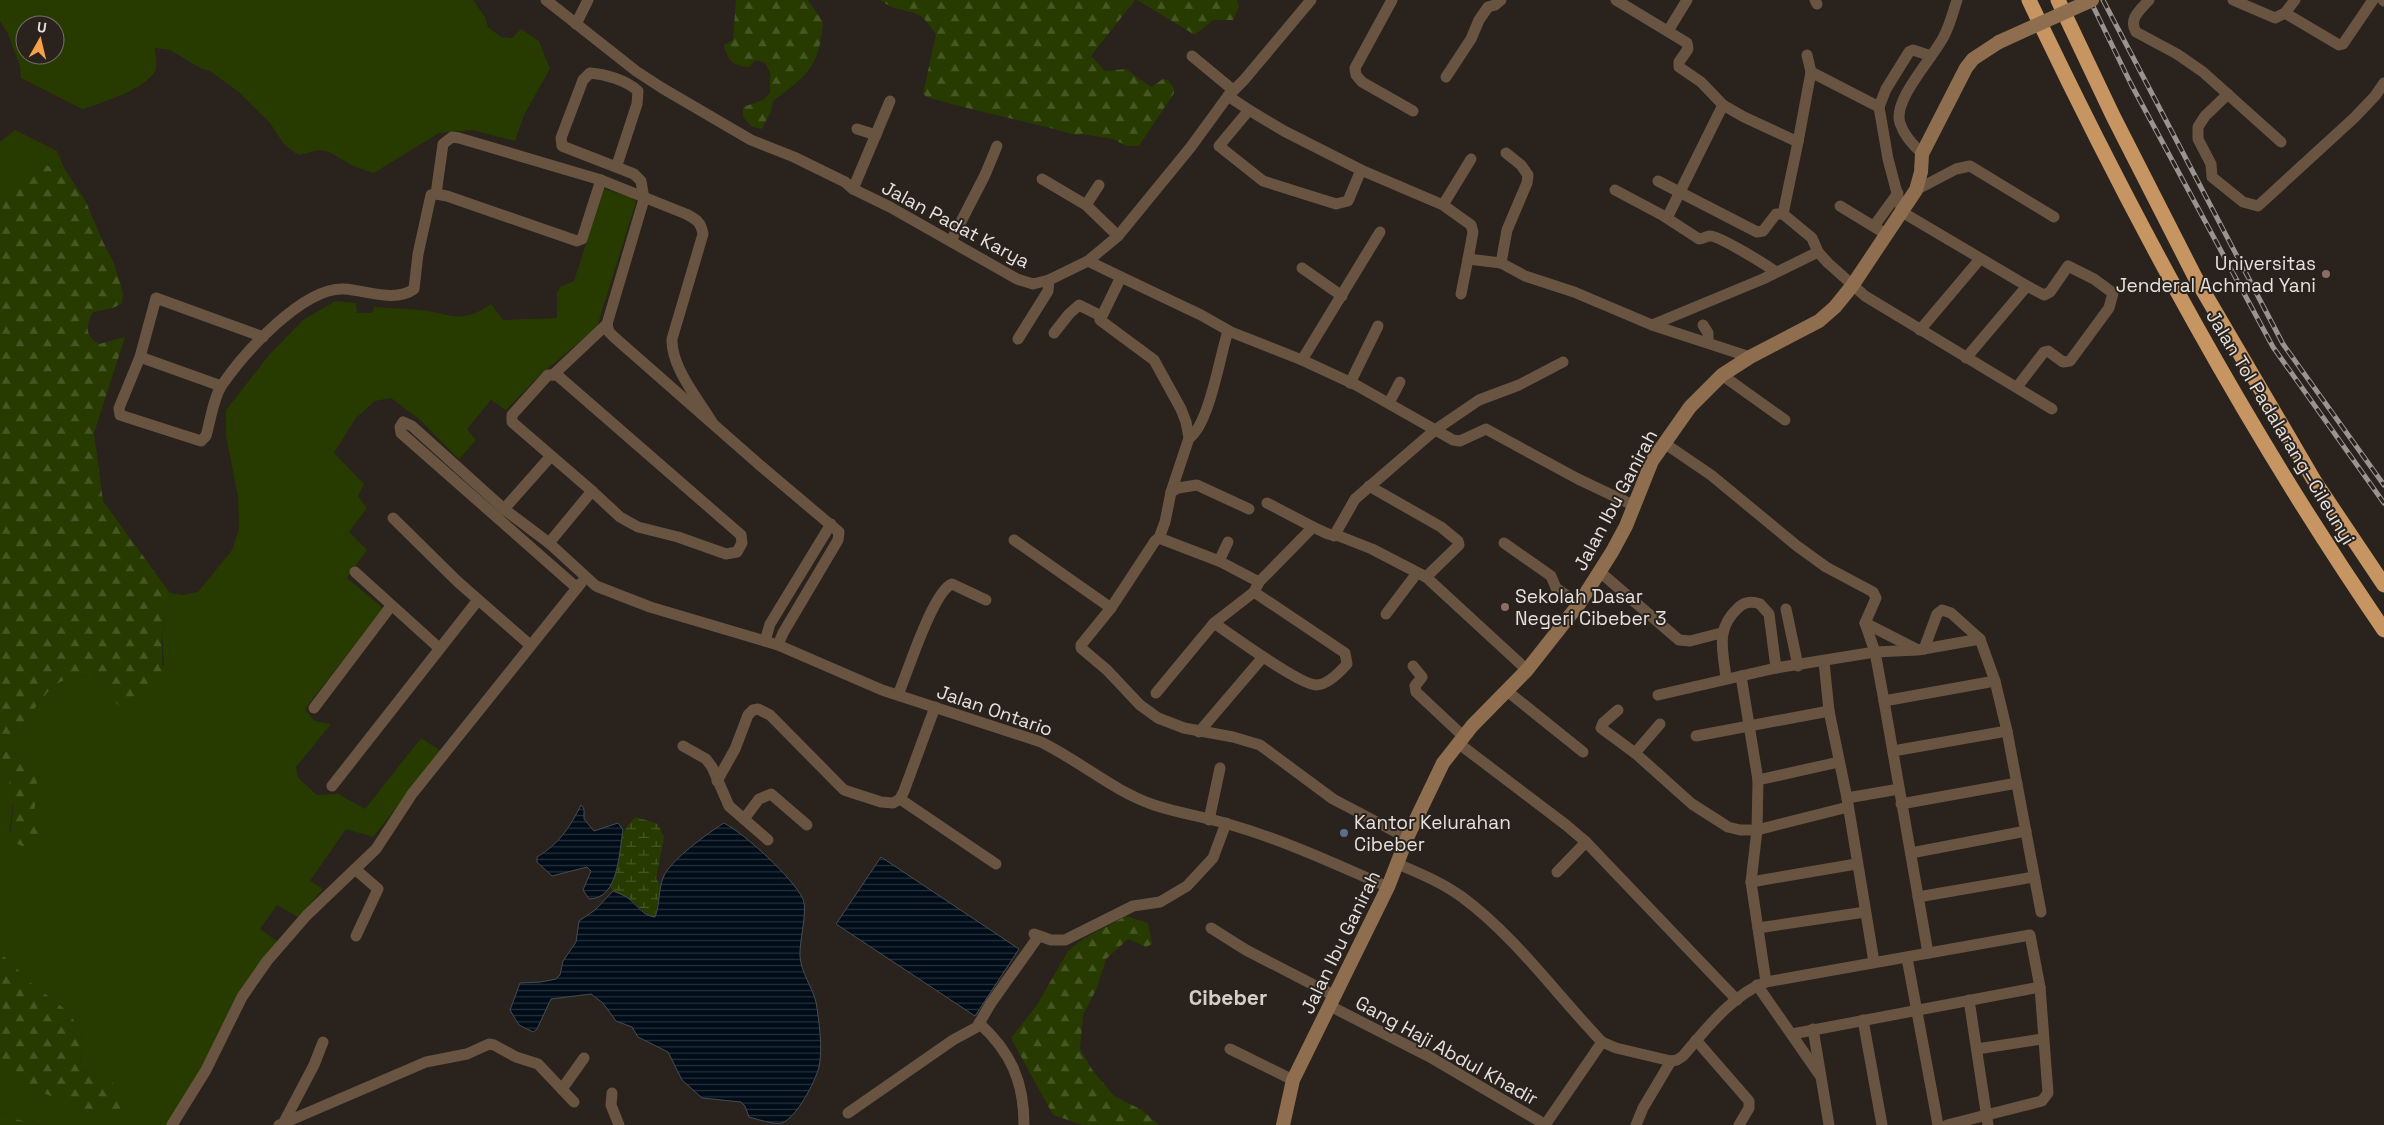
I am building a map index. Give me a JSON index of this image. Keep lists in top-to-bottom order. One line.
{"streets":{"highway":["Jalan Tol Padalarang–Cileunyi"],"main road":["Jalan Ibu Ganirah"],"street":["Jalan Padat Karya","Jalan Ontario","Gang Haji Abdul Khadir"]},"crossings":[["Jalan Ibu Ganirah","Jalan Ontario"],["Jalan Ibu Ganirah","Gang Haji Abdul Khadir"]],"districts":["Cibeber"],"places":["Universitas Jenderal Achmad Yani","Sekolah Dasar Negeri Cibeber 3","Kantor Kelurahan Cibeber"],"north":"top"}
